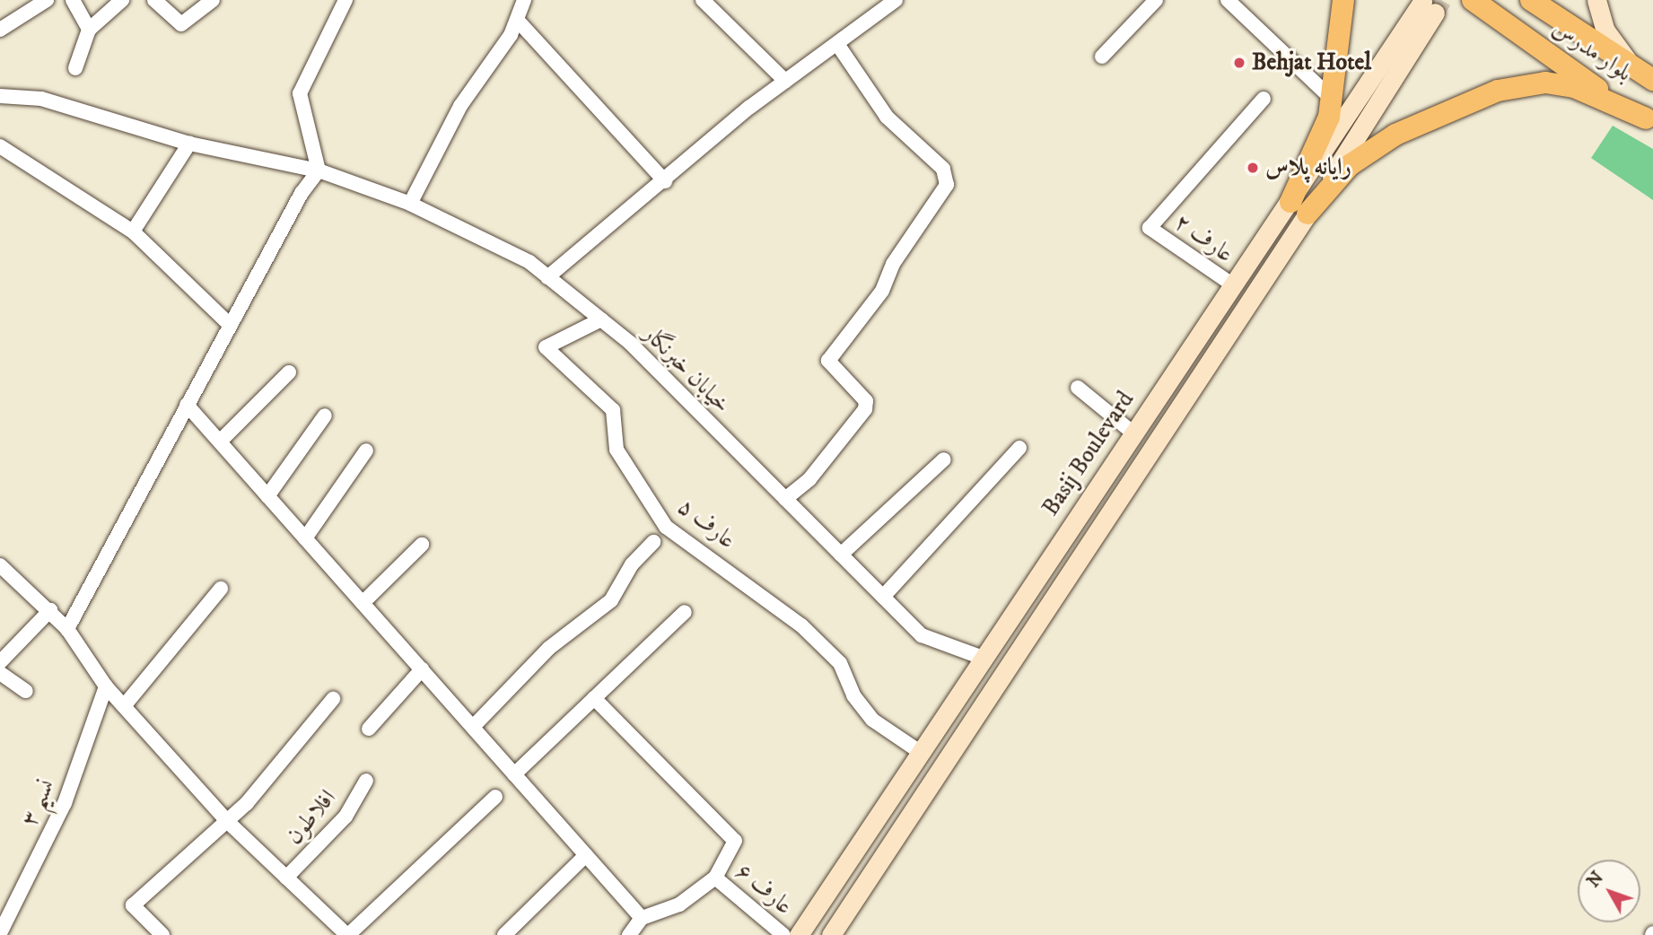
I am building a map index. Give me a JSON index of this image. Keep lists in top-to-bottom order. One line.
{"streets":{"main road":["بلوار مدرس","Basij Boulevard"],"street":["عارف ۲","خیابان خبرنگار","عارف ۵","نسیم ۳","افلاطون","عارف ۶"]},"crossings":[["عارف ۲","Basij Boulevard"],["خیابان خبرنگار","Basij Boulevard"],["خیابان خبرنگار","عارف ۵"],["Basij Boulevard","عارف ۵"]],"places":["Behjat Hotel","رایانه پلاس"],"north":"top left"}
